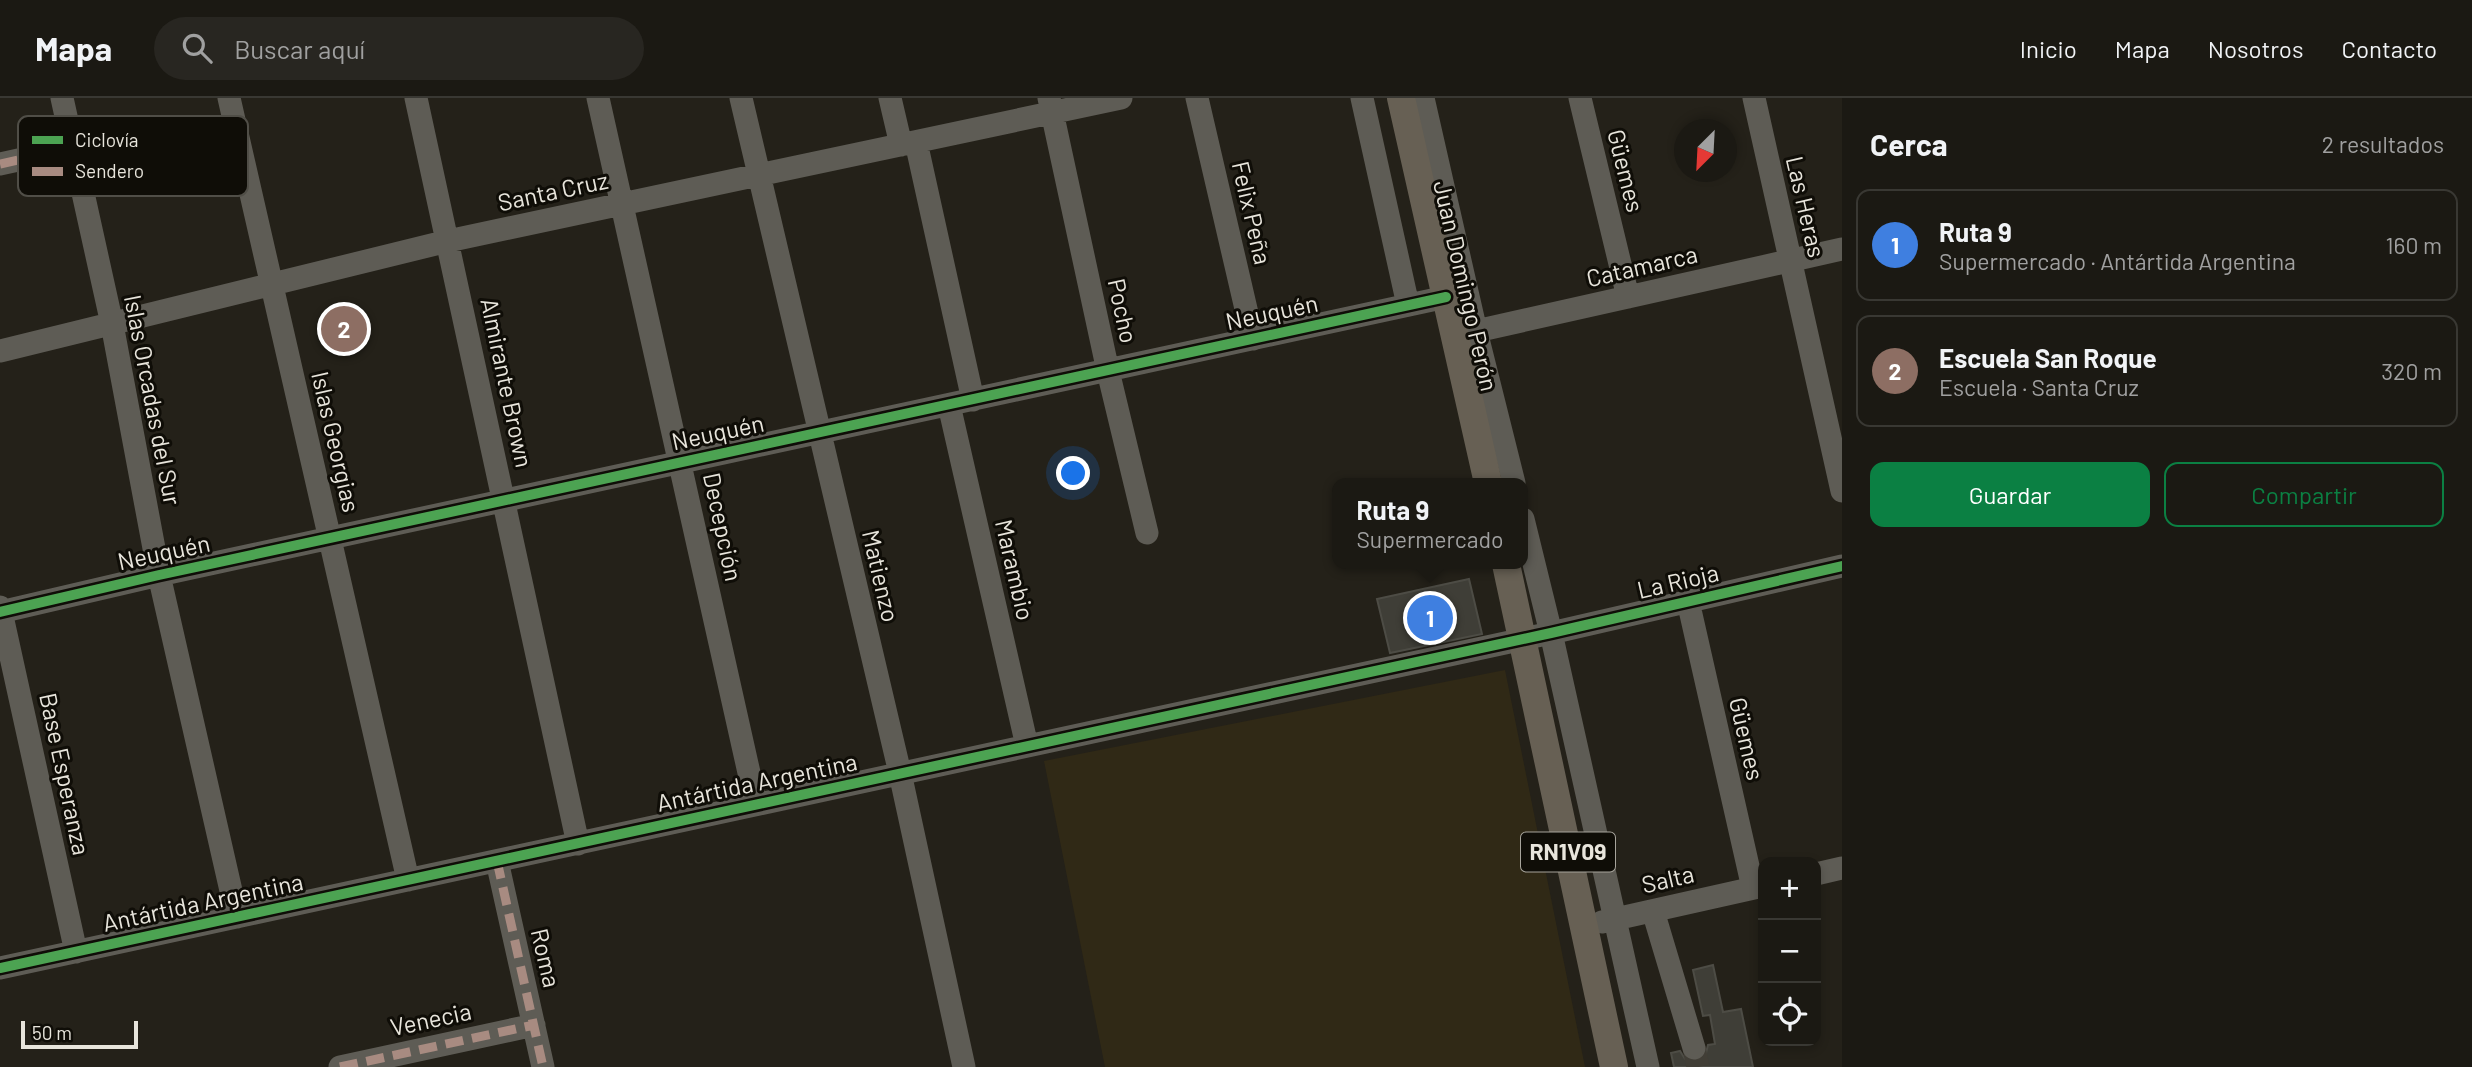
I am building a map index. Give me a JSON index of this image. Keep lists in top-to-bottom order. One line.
{"streets":{"main road":["Juan Domingo Perón","RN1V09"],"street":["Güemes","Santa Cruz","Las Heras","Felix Peña","Catamarca","Pocho","Neuquén","Almirante Brown","Islas Orcadas del Sur","Islas Georgias","Decepción","Marambio","Matienzo","La Rioja","Base Esperanza","Antártida Argentina","Salta","Roma","Venecia"]},"crossings":[["Güemes","Catamarca"],["Güemes","La Rioja"],["Güemes","Salta"],["Santa Cruz","Pocho"],["Santa Cruz","Almirante Brown"],["Santa Cruz","Islas Orcadas del Sur"],["Santa Cruz","Islas Georgias"],["Santa Cruz","Decepción"],["Santa Cruz","Matienzo"],["Las Heras","Catamarca"],["Felix Peña","Neuquén"],["Catamarca","Juan Domingo Perón"],["Juan Domingo Perón","Neuquén"],["Pocho","Neuquén"],["Neuquén","Almirante Brown"],["Neuquén","Islas Orcadas del Sur"],["Neuquén","Islas Georgias"],["Neuquén","Decepción"],["Neuquén","Marambio"],["Neuquén","Matienzo"],["Neuquén","Base Esperanza"],["Almirante Brown","Antártida Argentina"],["Islas Orcadas del Sur","Antártida Argentina"],["Islas Georgias","Antártida Argentina"],["Decepción","Antártida Argentina"],["Marambio","Antártida Argentina"],["Matienzo","Antártida Argentina"],["La Rioja","Antártida Argentina"],["La Rioja","RN1V09"],["Base Esperanza","Antártida Argentina"],["Antártida Argentina","RN1V09"],["Antártida Argentina","Roma"],["RN1V09","Salta"],["Roma","Venecia"]],"legend":["Ciclovía","Sendero"],"scale_bar":"50 m","north":"bottom left","page":{"header":"Mapa","search":"Buscar aquí","nav":["Inicio","Mapa","Nosotros","Contacto"],"heading":["Cerca","2 resultados"],"list":[{"mark":"1","name":"Ruta 9","note":"Supermercado · Antártida Argentina","value":"160 m"},{"mark":"2","name":"Escuela San Roque","note":"Escuela · Santa Cruz","value":"320 m"}],"pins":["2","1"],"buttons":["Guardar","Compartir"],"popup":["Ruta 9","Supermercado"],"map_buttons":["+","−"],"scale":"50 m"}}
